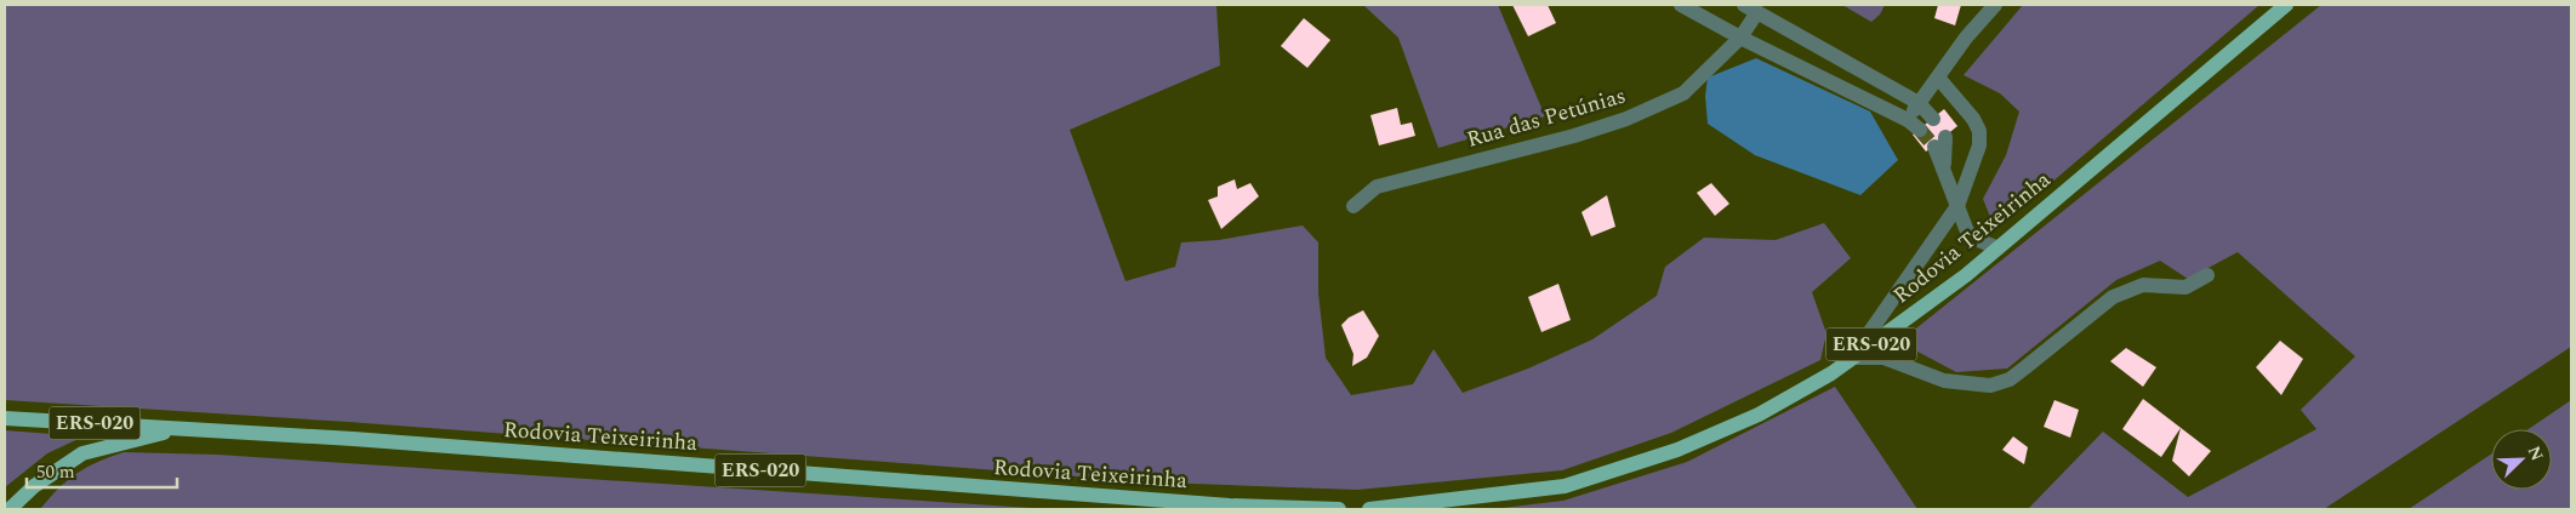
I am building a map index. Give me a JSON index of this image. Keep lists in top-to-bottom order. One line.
{"streets":{"main road":["Rodovia Teixeirinha","ERS-020"],"street":["Rua das Petúnias"]},"scale_bar":"50 m","north":"top right"}
